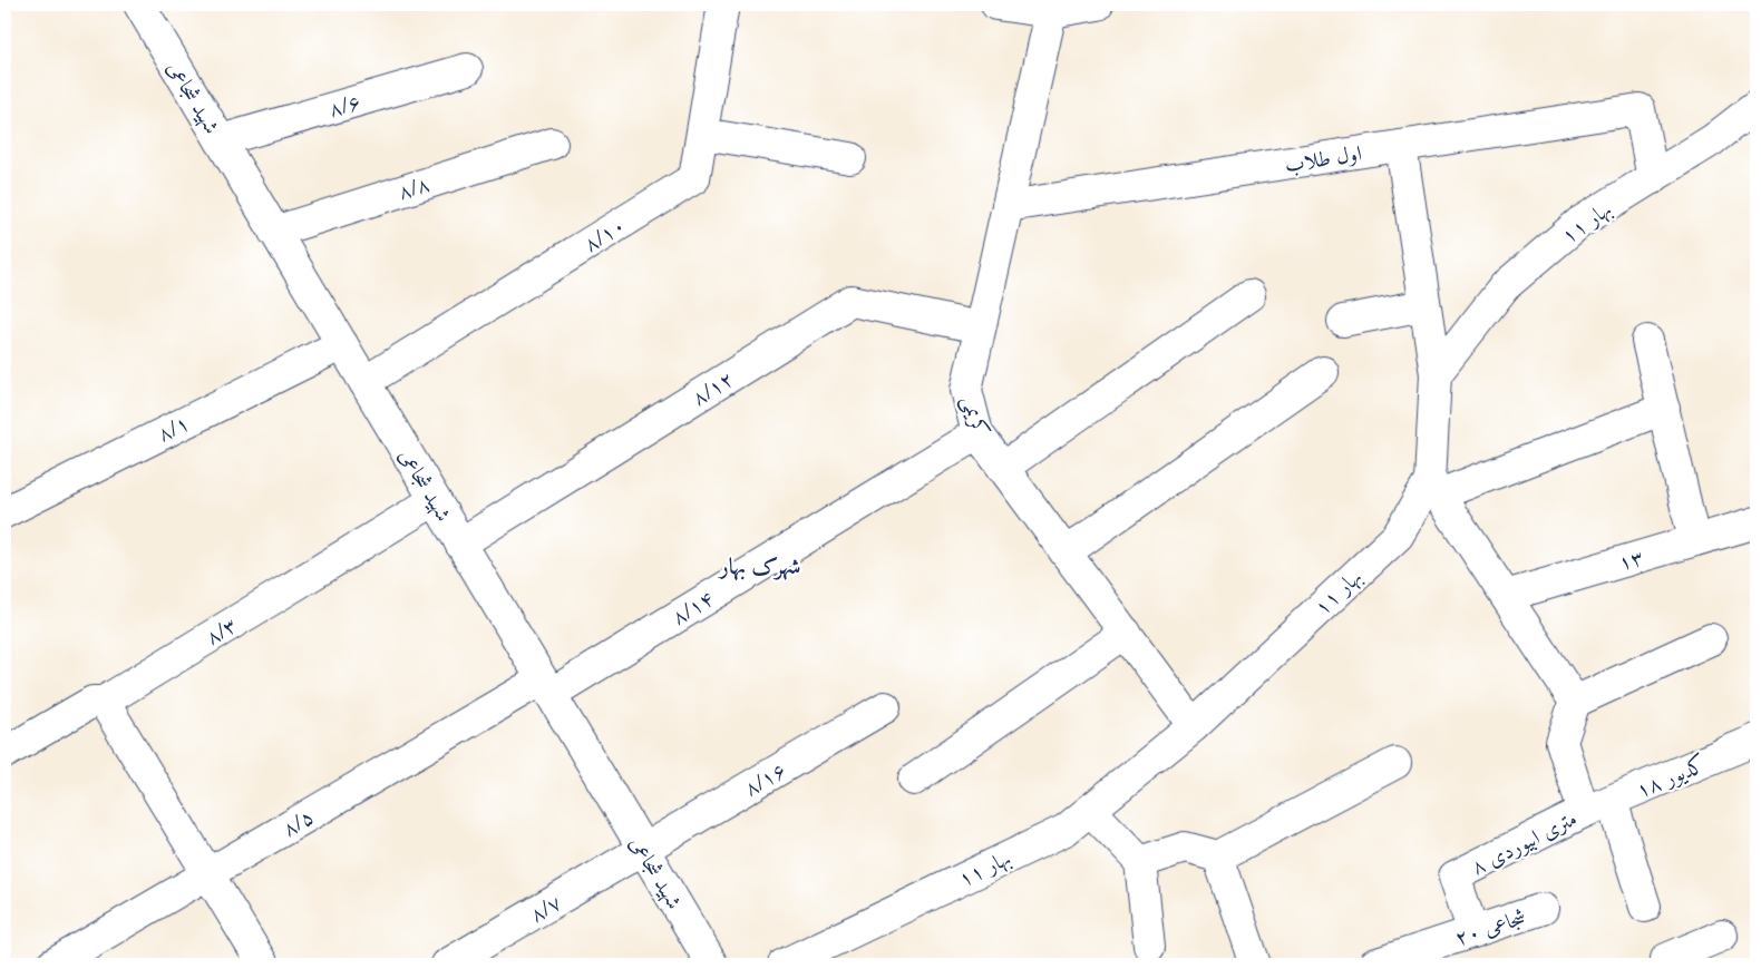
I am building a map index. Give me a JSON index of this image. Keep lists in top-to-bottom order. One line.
{"streets":{"street":["شهید شجاعی","۸/۶","اول طلاب","۸/۸","بهار ۱۱","۸/۱۰","۸/۱۲","کریمی","۸/۱","۱۳","۸/۱۴","۸/۳","کدیور ۱۸","۸/۱۶","۸/۵","۸ متری ابیوردی","۸/۷","شجاعی ۲۰"]},"crossings":[["شهید شجاعی","۸/۶"],["شهید شجاعی","۸/۸"],["شهید شجاعی","۸/۱۰"],["شهید شجاعی","۸/۱۲"],["شهید شجاعی","۸/۱"],["شهید شجاعی","۸/۱۴"],["شهید شجاعی","۸/۳"],["شهید شجاعی","۸/۱۶"],["شهید شجاعی","۸/۵"],["شهید شجاعی","۸/۷"],["اول طلاب","بهار ۱۱"],["اول طلاب","کریمی"],["بهار ۱۱","کریمی"],["۸/۱۲","کریمی"],["کریمی","۸/۱۴"],["۸/۱۴","۸/۵"],["کدیور ۱۸","۸ متری ابیوردی"],["۸/۱۶","۸/۷"],["۸ متری ابیوردی","شجاعی ۲۰"]],"districts":["شهرک بهار"]}
